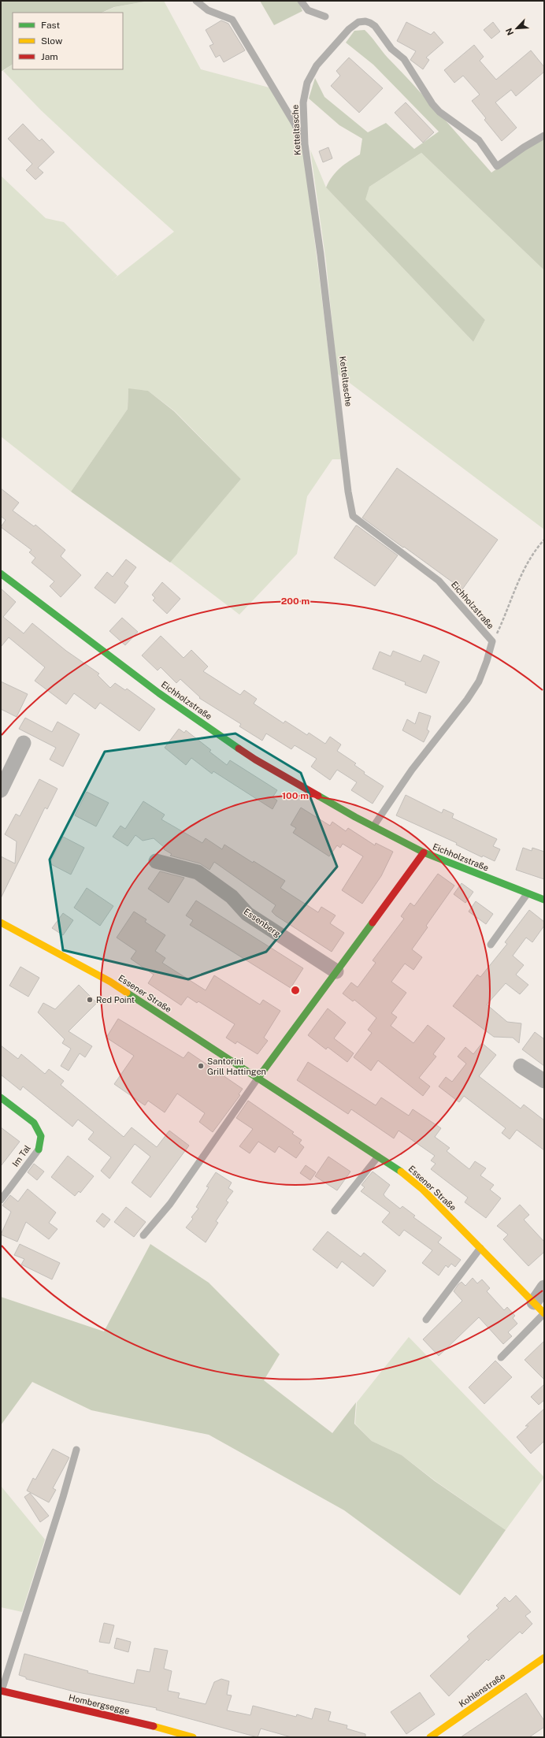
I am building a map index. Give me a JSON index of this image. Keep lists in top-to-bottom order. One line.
{"streets":{"street":["Eichholzstraße","Essenberg","Essener Straße","Im Tal","Kohlenstraße","Hombergsegge"],"lane":["Ketteltasche"]},"crossings":[["Ketteltasche","Eichholzstraße"]],"places":["Red Point","Santorini Grill Hattingen"],"legend":["Fast","Slow","Jam"],"north":"bottom left","rings":["200 m","100 m"]}
